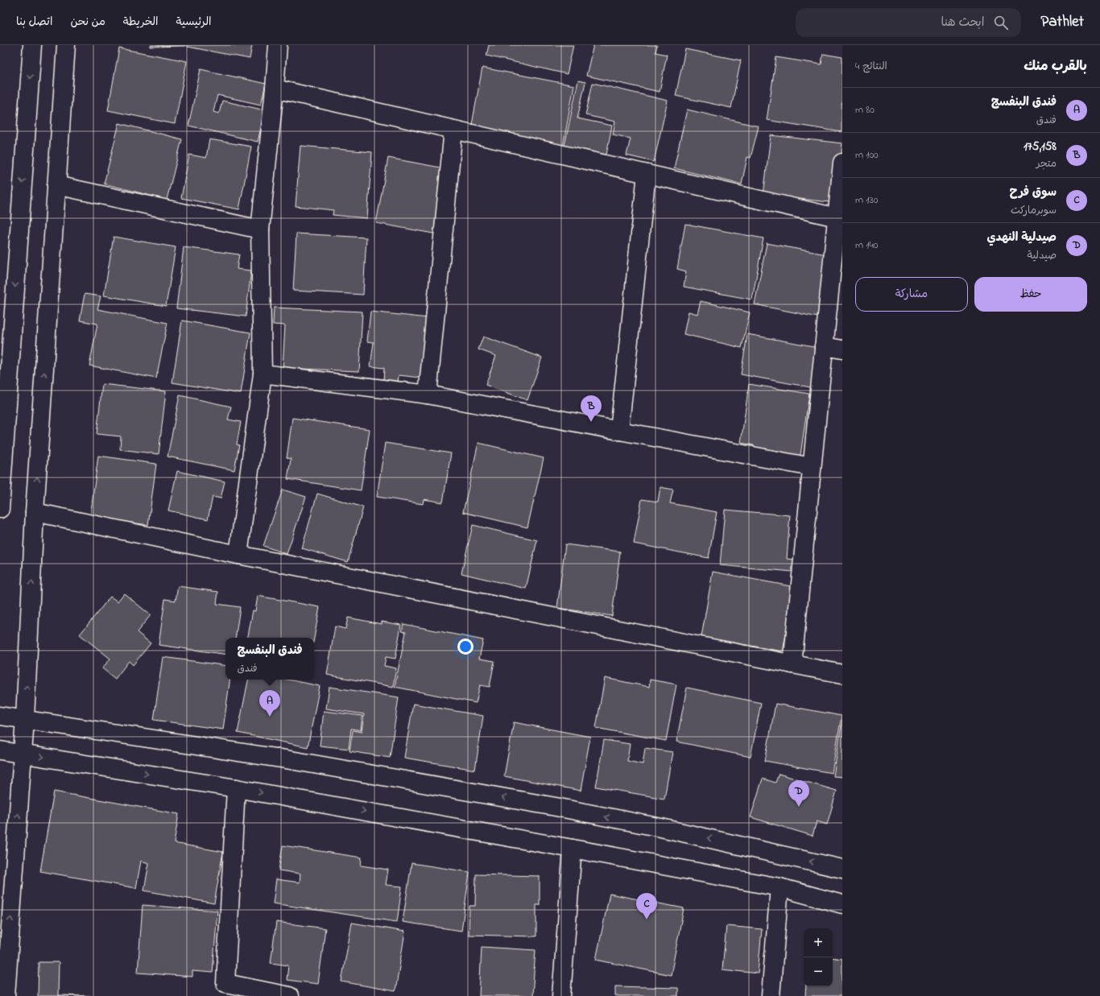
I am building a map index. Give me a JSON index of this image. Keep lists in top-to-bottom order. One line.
{"page":{"header":"Pathlet","search":"ابحث هنا","nav":["الرئيسية","الخريطة","من نحن","اتصل بنا"],"heading":["بالقرب منك","النتائج: 4"],"list":[{"mark":"A","name":"فندق البنفسج","note":"فندق","value":"80 m"},{"mark":"B","name":"175,158","note":"متجر","value":"100 m"},{"mark":"C","name":"سوق فرح","note":"سوبرماركت","value":"130 m"},{"mark":"D","name":"صيدلية النهدي","note":"صيدلية","value":"140 m"}],"buttons":["حفظ","مشاركة"],"pins":["B","A","D","C"],"popup":["فندق البنفسج","فندق"],"map_buttons":["+","−"]}}
